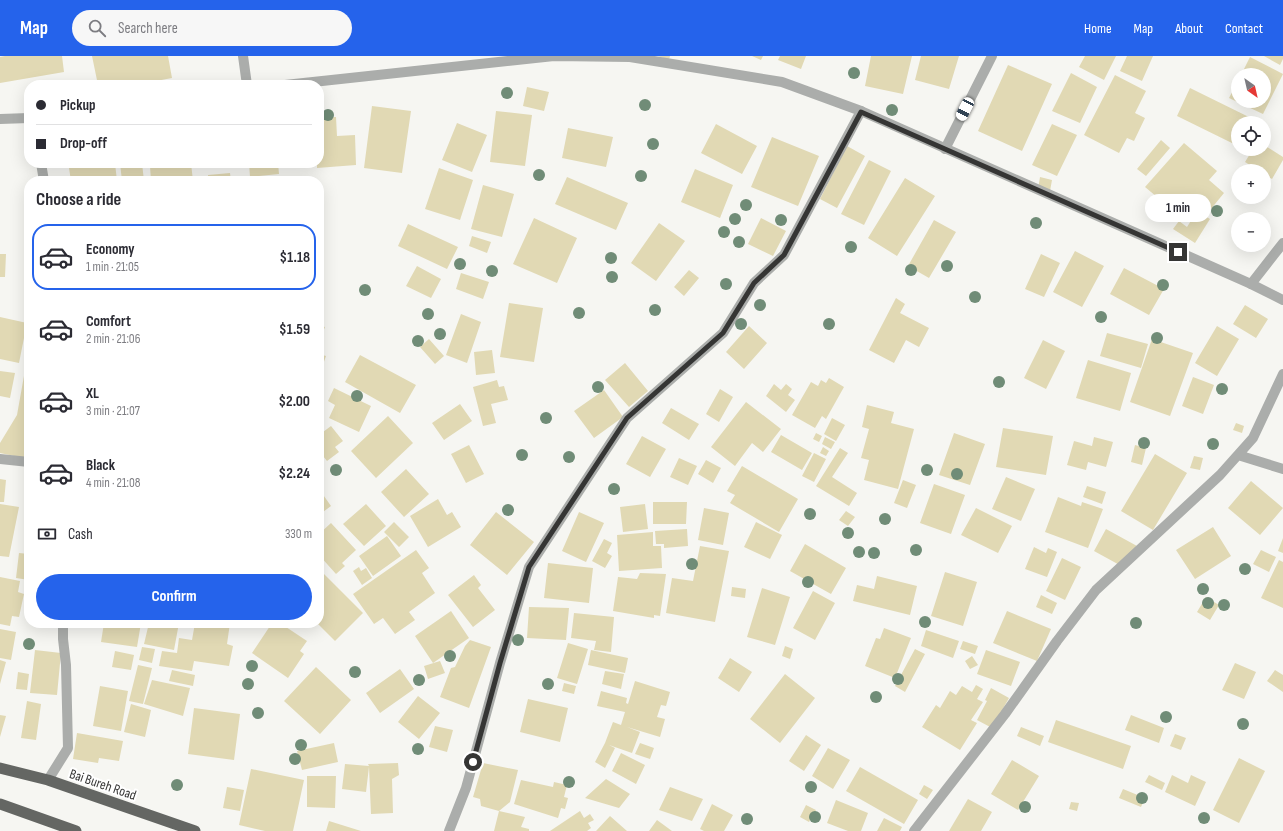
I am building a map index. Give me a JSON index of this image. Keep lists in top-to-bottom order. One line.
{"streets":{"highway":["Bai Bureh Road"]},"north":"bottom right","page":{"header":"Map","search":"Search here","nav":["Home","Map","About","Contact"],"map_buttons":["+","−"],"banner":["Pickup","Drop-off"],"heading":"Choose a ride","bubble":"1 min","list":[{"name":"Economy","note":"1 min · 21:05","value":"$1.18"},{"name":"Comfort","note":"2 min · 21:06","value":"$1.59"},{"name":"XL","note":"3 min · 21:07","value":"$2.00"},{"name":"Black","note":"4 min · 21:08","value":"$2.24"}],"pay":["Cash","330 m"],"buttons":"Confirm"}}
